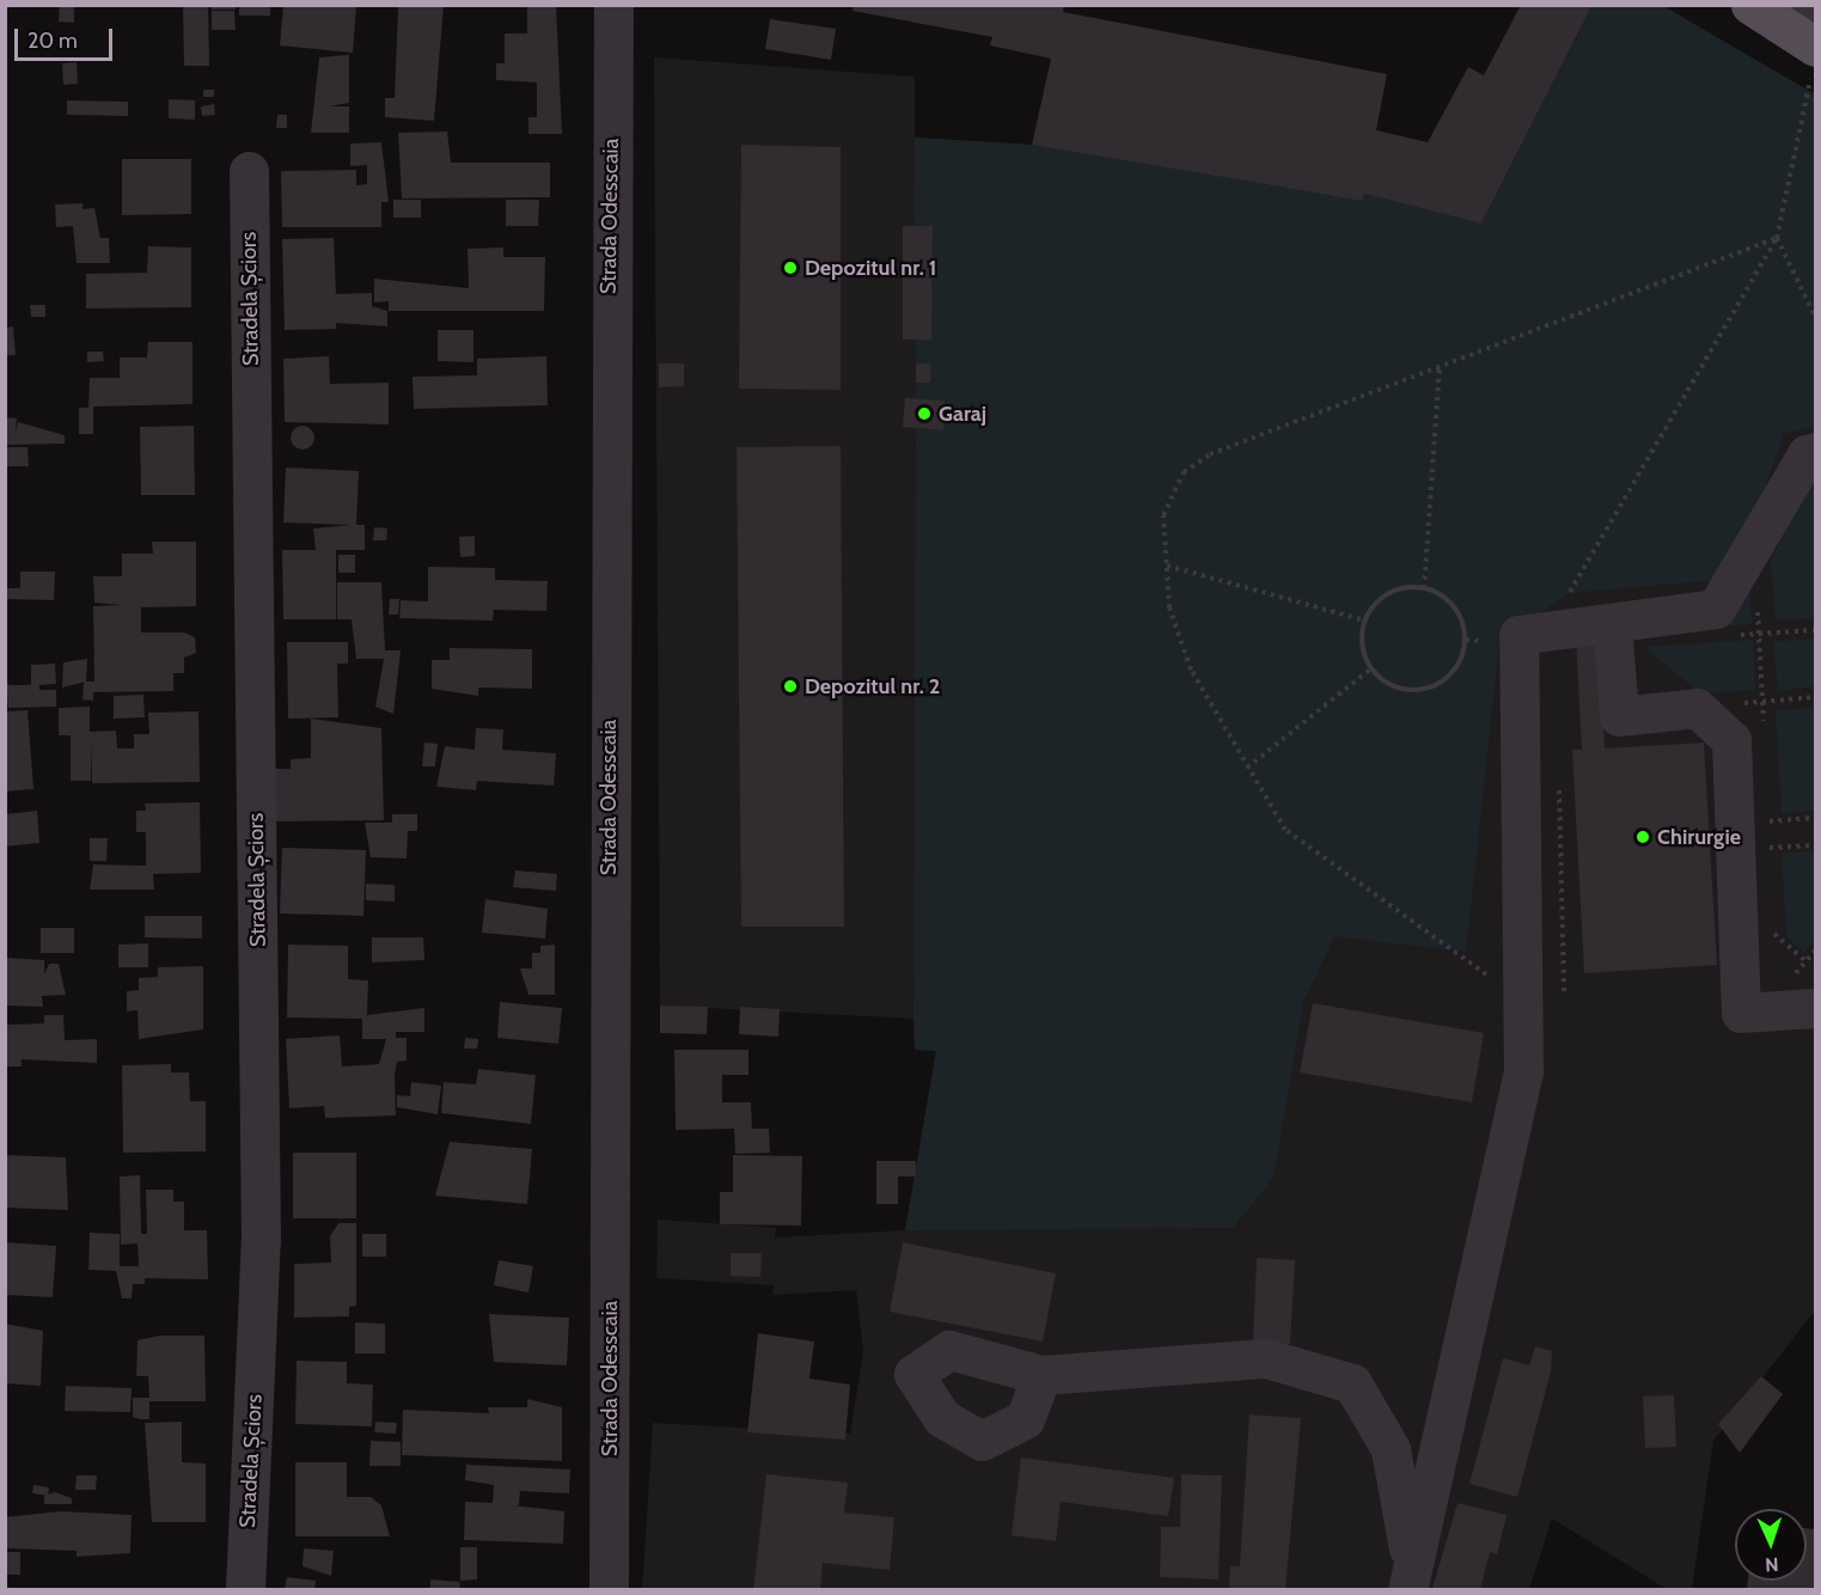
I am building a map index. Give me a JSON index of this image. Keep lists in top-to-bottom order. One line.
{"streets":{"street":["Strada Odesscaia","Stradela Șciors"]},"places":["Depozitul nr. 1","Garaj","Depozitul nr. 2","Chirurgie"],"scale_bar":"20 m","north":"bottom"}
